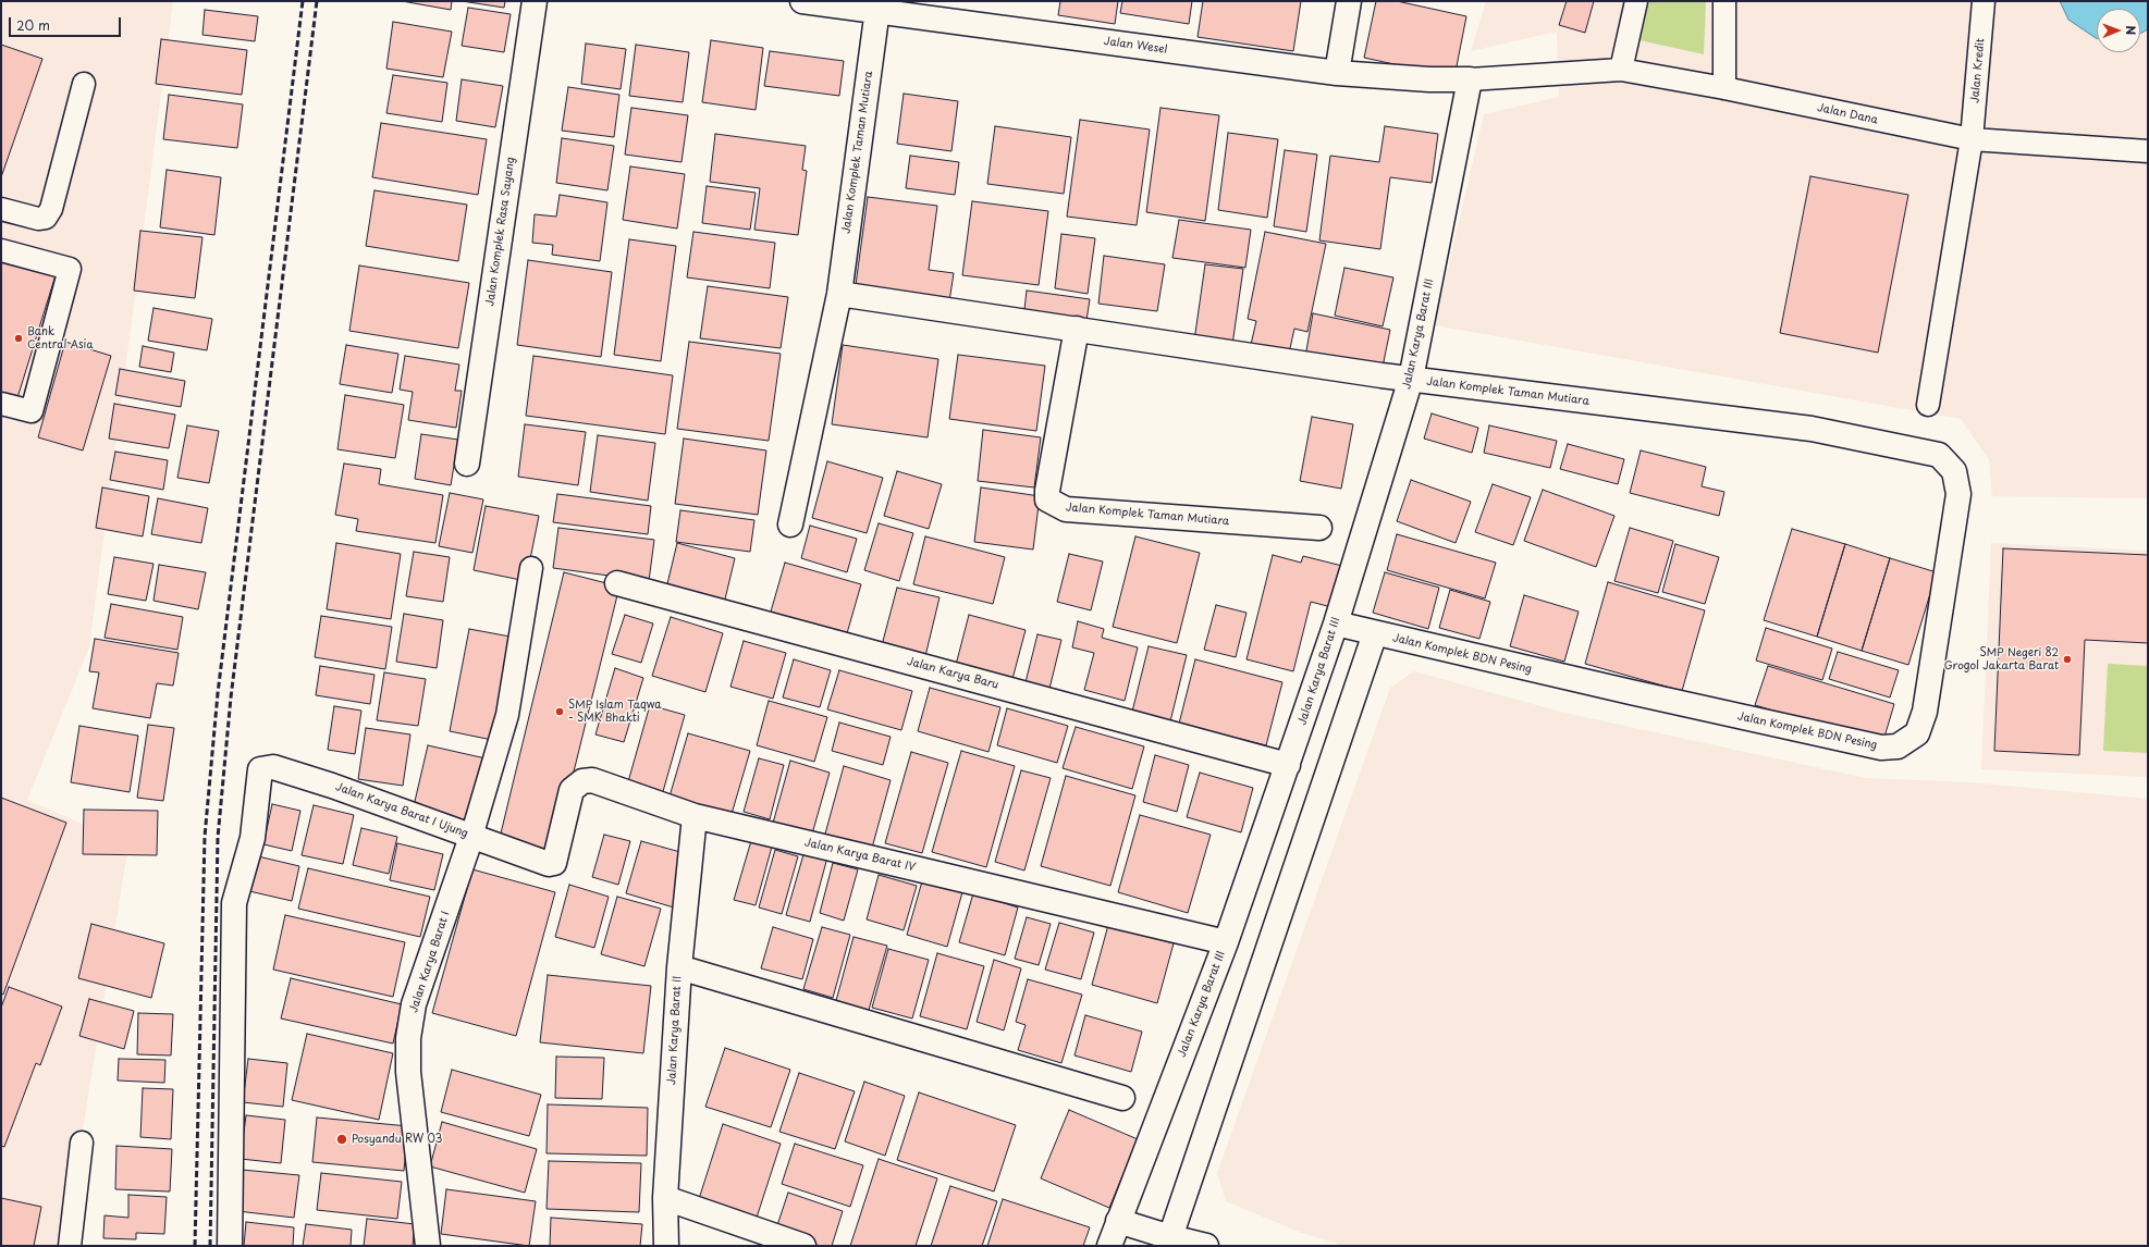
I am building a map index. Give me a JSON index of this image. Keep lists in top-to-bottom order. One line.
{"streets":{"street":["Jalan Wesel","Jalan Komplek Taman Mutiara","Jalan Komplek Rasa Sayang","Jalan Karya Barat III","Jalan Komplek BDN Pesing","Jalan Karya Baru","Jalan Karya Barat I Ujung","Jalan Karya Barat IV","Jalan Karya Barat I","Jalan Karya Barat II"],"lane":["Jalan Kredit","Jalan Dana"]},"crossings":[["Jalan Wesel","Jalan Dana"],["Jalan Wesel","Jalan Komplek Taman Mutiara"],["Jalan Wesel","Jalan Karya Barat III"],["Jalan Kredit","Jalan Dana"],["Jalan Dana","Jalan Karya Barat III"],["Jalan Komplek Taman Mutiara","Jalan Karya Barat III"],["Jalan Komplek Taman Mutiara","Jalan Komplek BDN Pesing"],["Jalan Karya Barat III","Jalan Komplek BDN Pesing"],["Jalan Karya Barat III","Jalan Karya Baru"],["Jalan Karya Barat III","Jalan Karya Barat IV"],["Jalan Karya Barat I Ujung","Jalan Karya Barat IV"],["Jalan Karya Barat I Ujung","Jalan Karya Barat I"],["Jalan Karya Barat IV","Jalan Karya Barat II"]],"places":["Bank Central Asia","SMP Negeri 82 Grogol Jakarta Barat","SMP Islam Taqwa - SMK Bhakti","Posyandu RW 03"],"scale_bar":"20 m","north":"right"}
